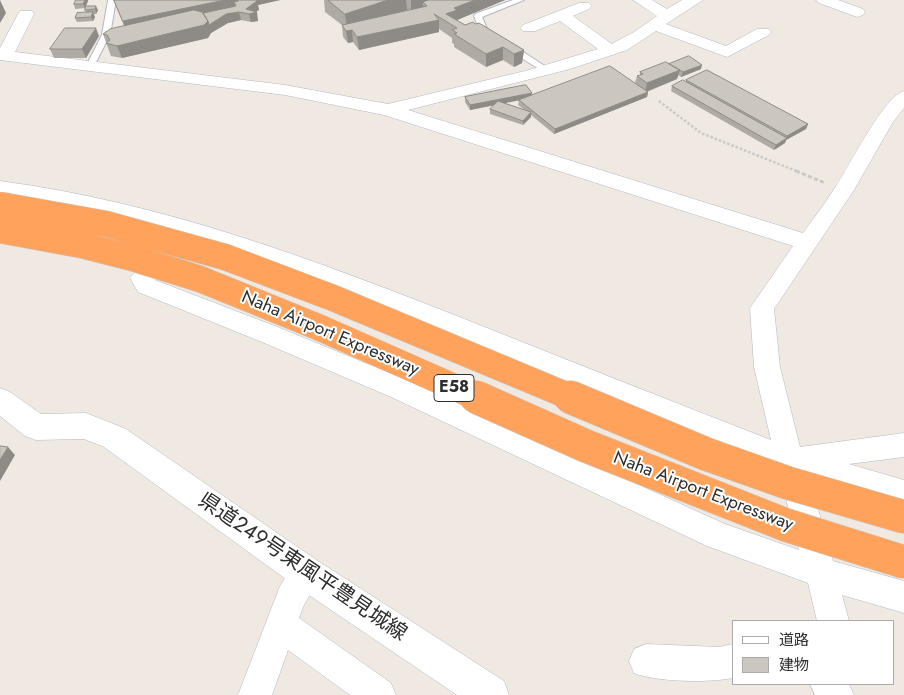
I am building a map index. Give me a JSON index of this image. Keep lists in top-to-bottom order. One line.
{"streets":{"highway":["Naha Airport Expressway","E58"],"main road":["県道249号東風平豊見城線"]},"legend":["道路","建物"]}
